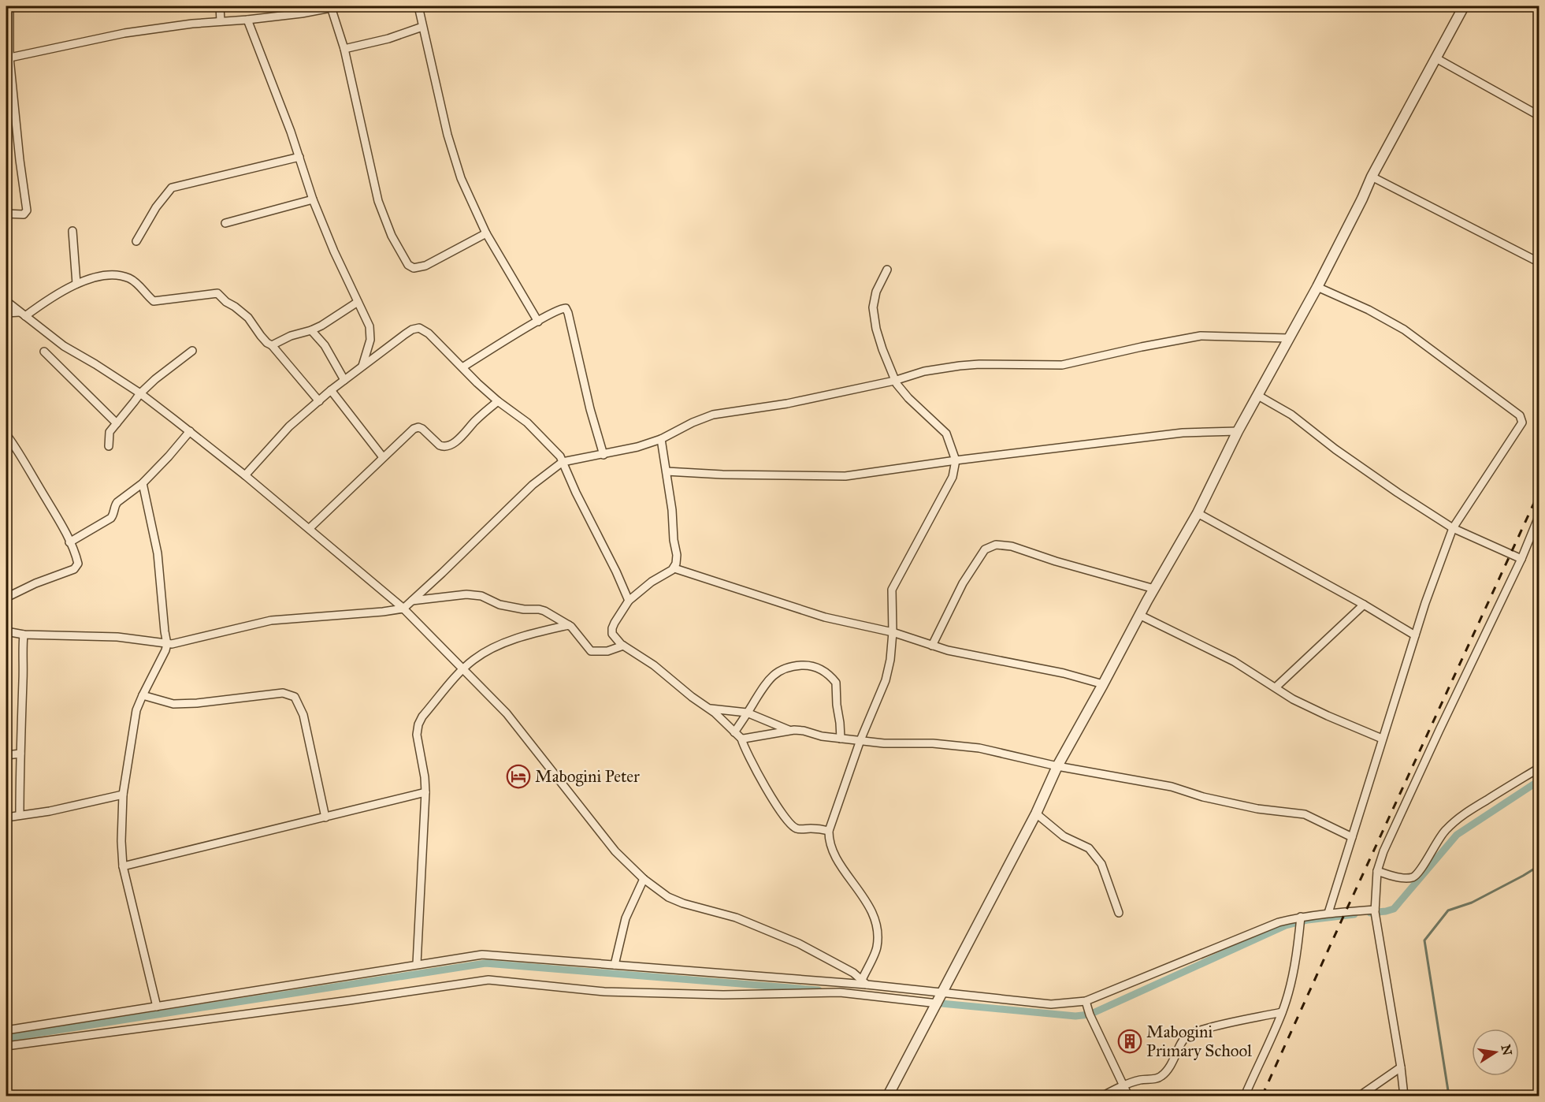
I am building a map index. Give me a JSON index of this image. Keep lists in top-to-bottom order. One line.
{"places":{"hotel":["Mabogini Peter"],"building":["Mabogini Primary School"]},"north":"right"}
